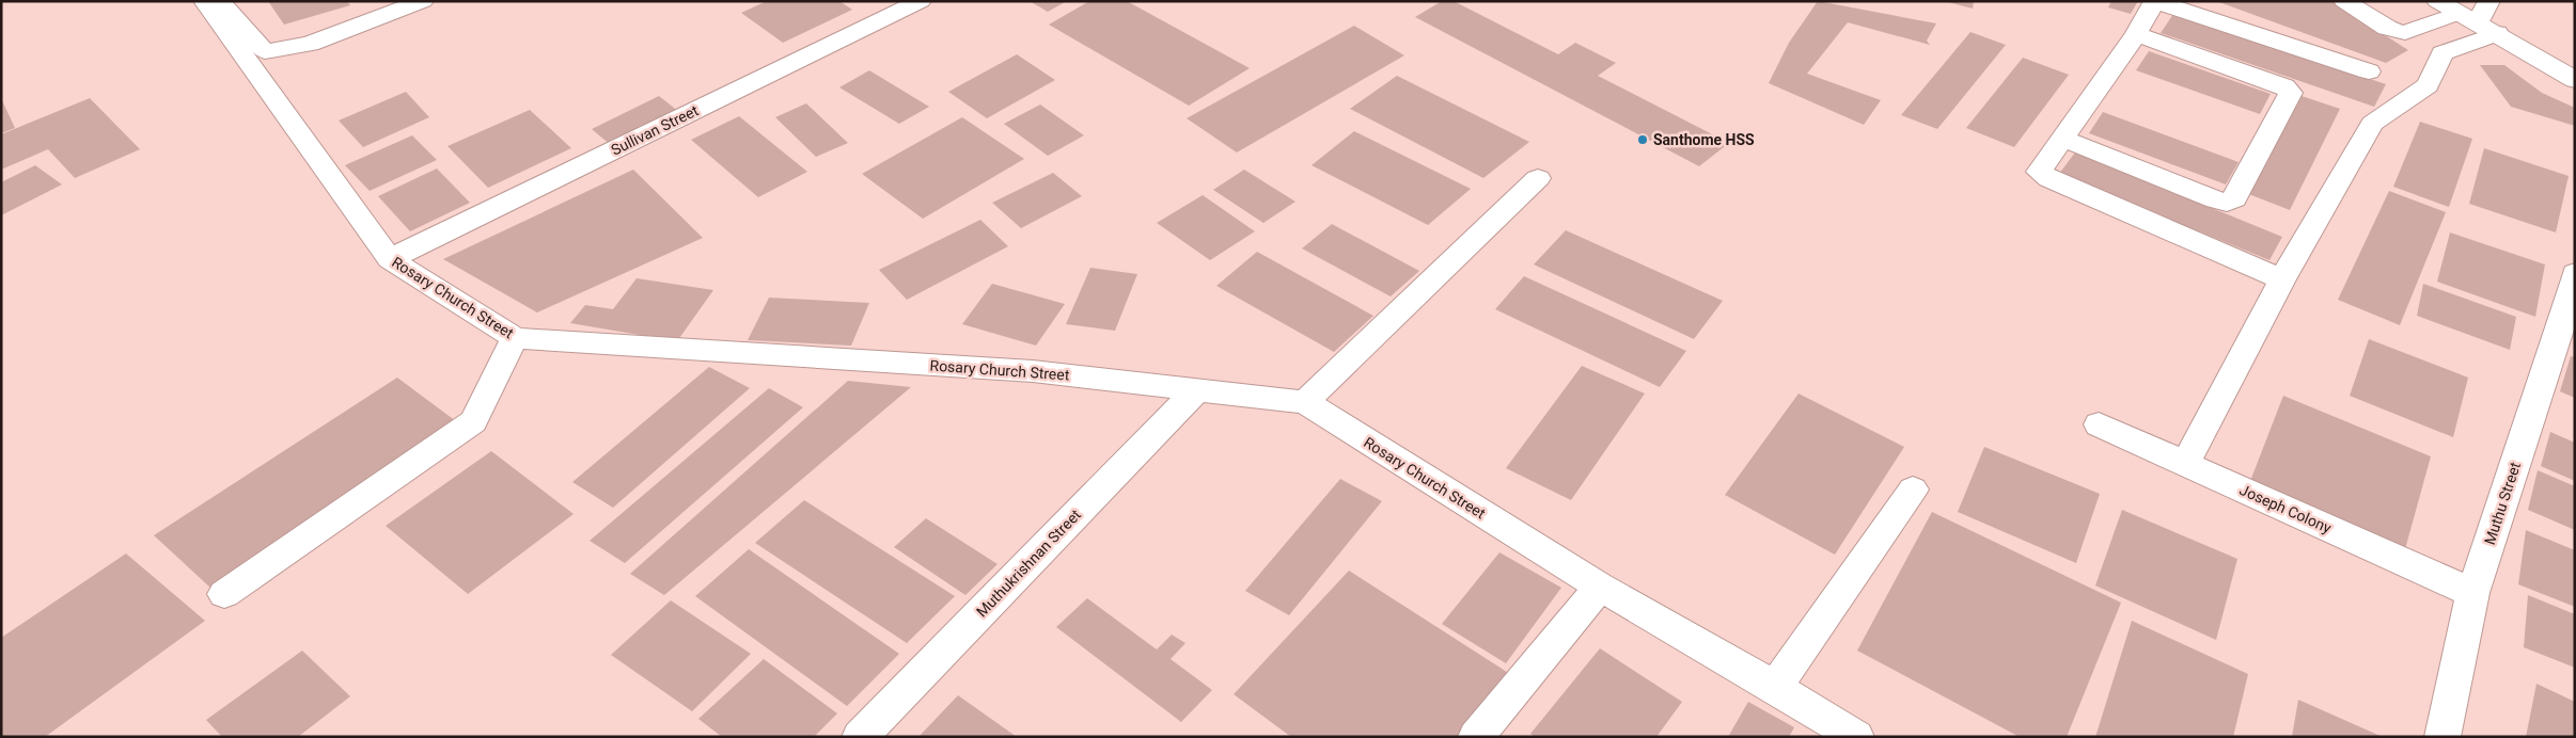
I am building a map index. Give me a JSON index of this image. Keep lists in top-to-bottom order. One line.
{"streets":{"street":["Sullivan Street","Rosary Church Street","Muthu Street","Joseph Colony","Muthukrishnan Street"]},"crossings":[["Sullivan Street","Rosary Church Street"],["Rosary Church Street","Muthukrishnan Street"],["Muthu Street","Joseph Colony"]],"places":["Santhome HSS"]}
